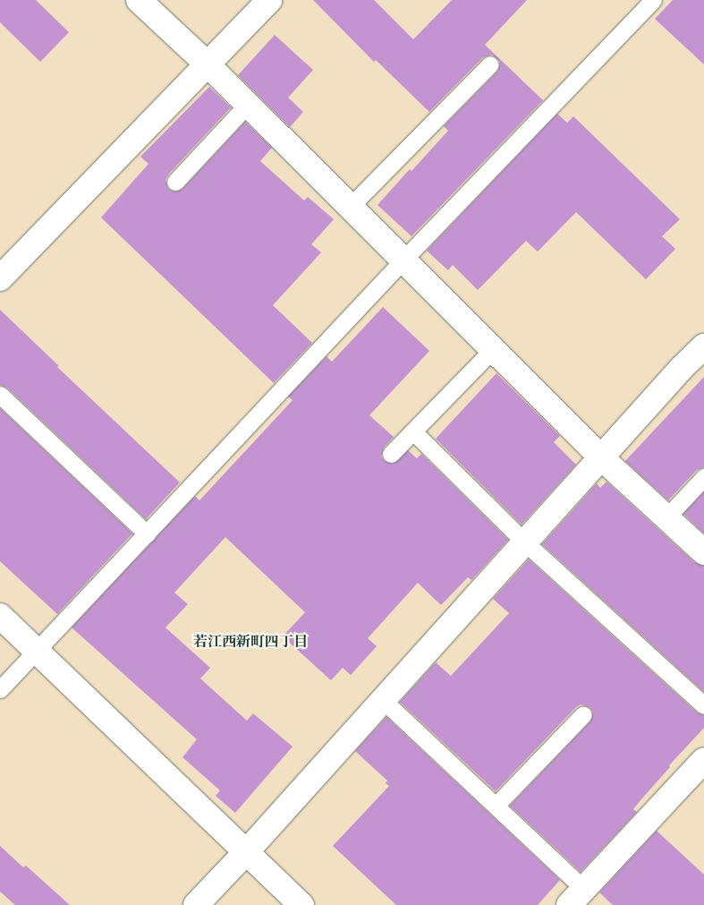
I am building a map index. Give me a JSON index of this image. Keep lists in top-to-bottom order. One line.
{"districts":["若江西新町四丁目"]}
